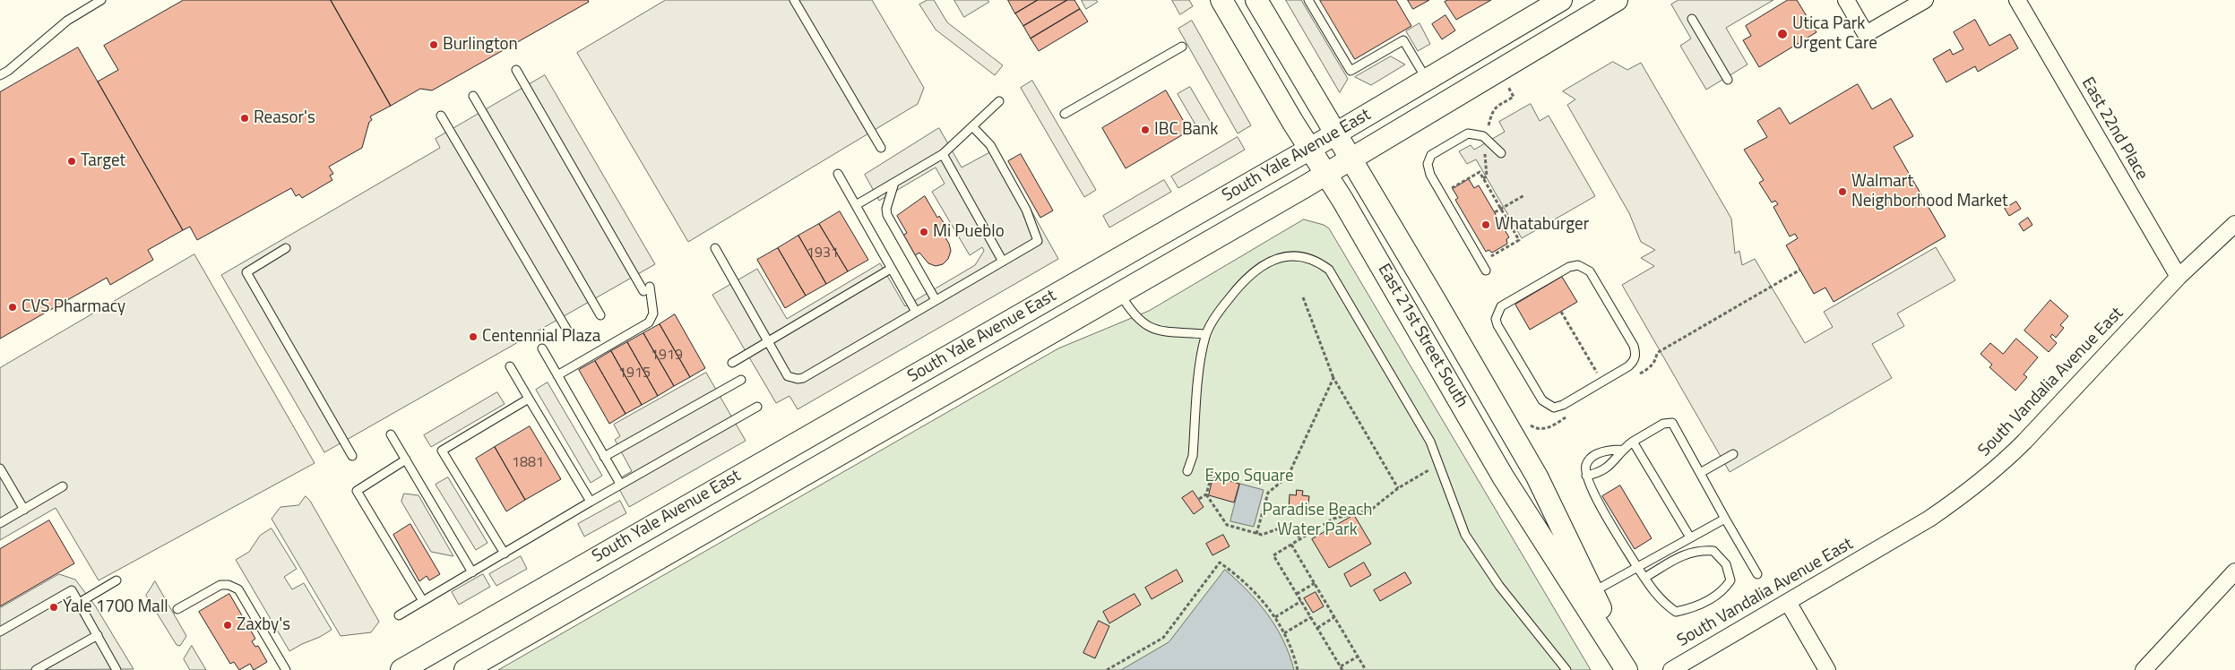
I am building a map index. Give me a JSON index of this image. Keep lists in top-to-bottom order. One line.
{"streets":{"main road":["South Yale Avenue East","East 21st Street South"],"street":["East 22nd Place","South Vandalia Avenue East"]},"crossings":[["East 22nd Place","South Vandalia Avenue East"],["South Yale Avenue East","East 21st Street South"]],"parks":["Expo Square","Paradise Beach Water Park"],"places":["Utica Park Urgent Care","Burlington","Reasor's","IBC Bank","Target","Walmart Neighborhood Market","Whataburger","Mi Pueblo","CVS Pharmacy","Centennial Plaza","Yale 1700 Mall","Zaxby's"],"house_numbers":["1931","1919","1915","1881"]}
